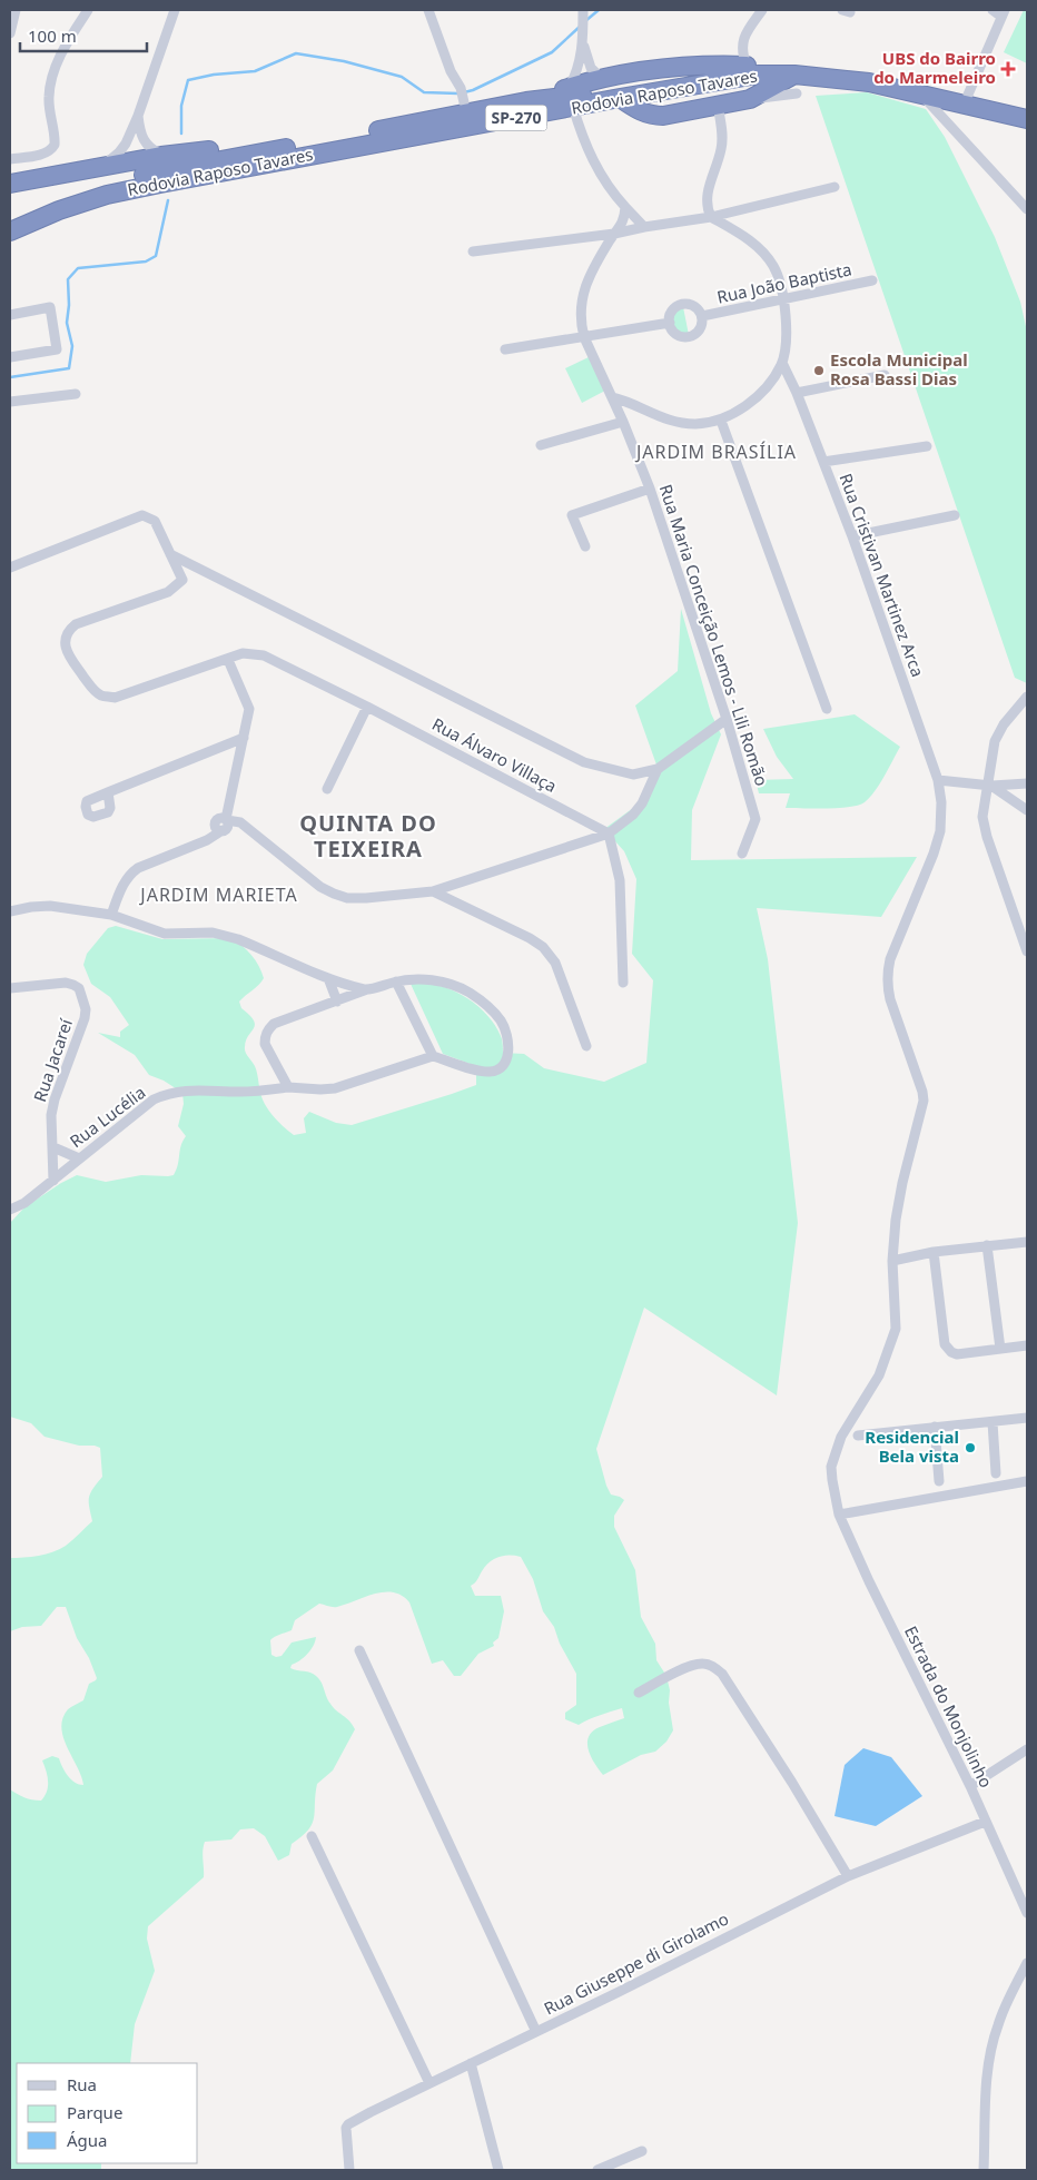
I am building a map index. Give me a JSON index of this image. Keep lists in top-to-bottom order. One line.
{"streets":{"highway":["Rodovia Raposo Tavares","SP-270"],"street":["Rua João Baptista","Rua Cristivan Martinez Arca","Rua Maria Conceição Lemos - Lili Romão","Rua Álvaro Villaça","Rua Jacareí","Rua Lucélia","Estrada do Monjolinho","Rua Giuseppe di Girolamo"]},"crossings":[["Rua Cristivan Martinez Arca","Estrada do Monjolinho"],["Rua Jacareí","Rua Lucélia"],["Estrada do Monjolinho","Rua Giuseppe di Girolamo"]],"districts":["JARDIM BRASÍLIA","QUINTA DO TEIXEIRA","JARDIM MARIETA"],"places":{"health":["UBS do Bairro do Marmeleiro"],"other":["Escola Municipal Rosa Bassi Dias","Residencial Bela vista"]},"legend":["Rua","Parque","Água"],"scale_bar":"100 m"}
